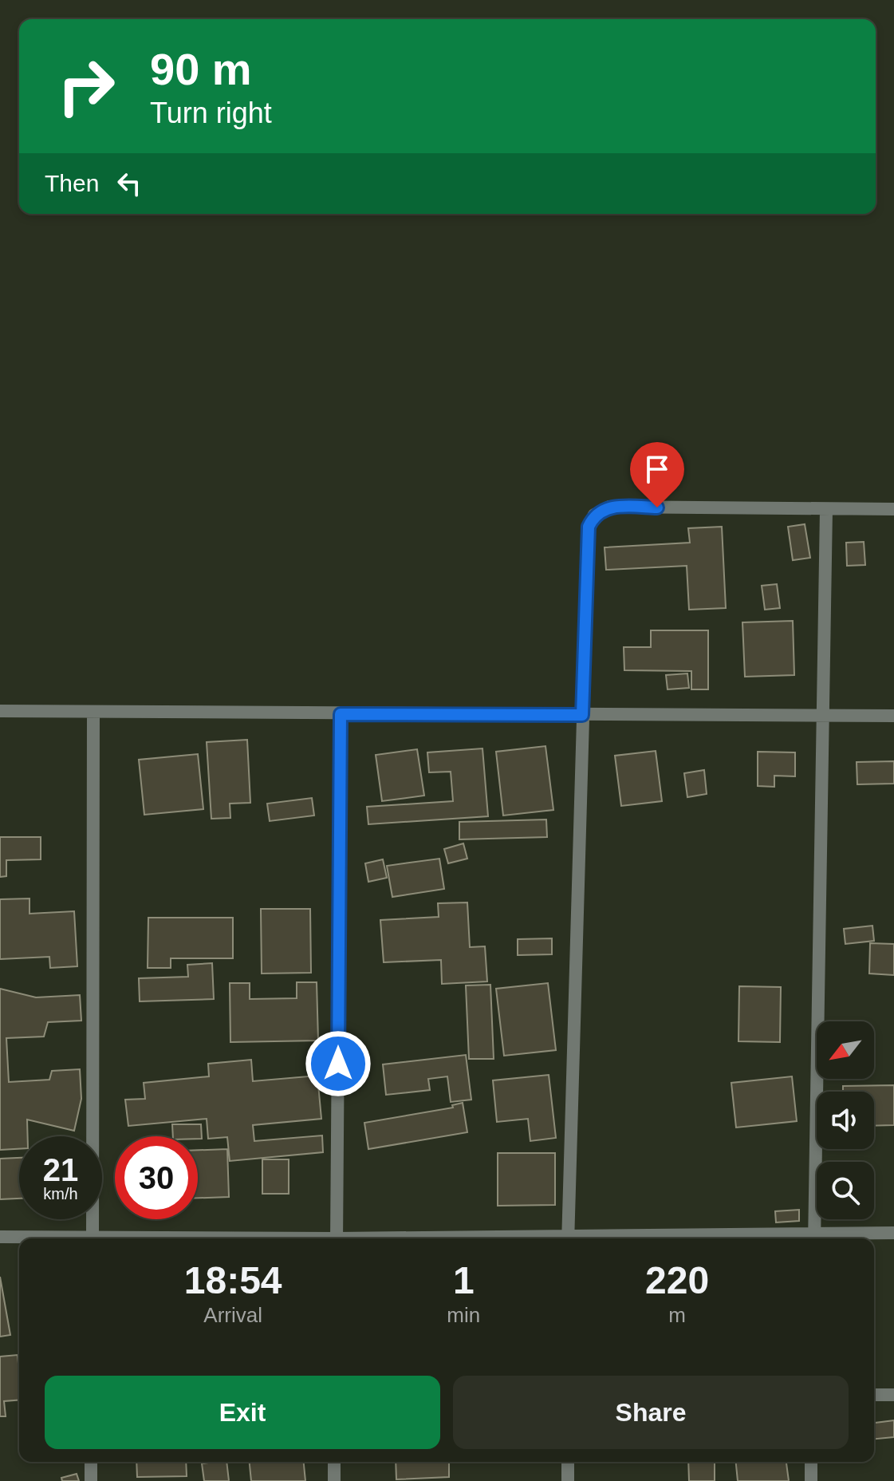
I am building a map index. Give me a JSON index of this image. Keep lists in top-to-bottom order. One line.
{"north":"bottom left","page":{"turn":["90 m","Turn right"],"then":"Then","speed":"21 km/h","limit":"30","eta":["18:54","Arrival","1","min","220","m"],"buttons":["Exit","Share"]}}
